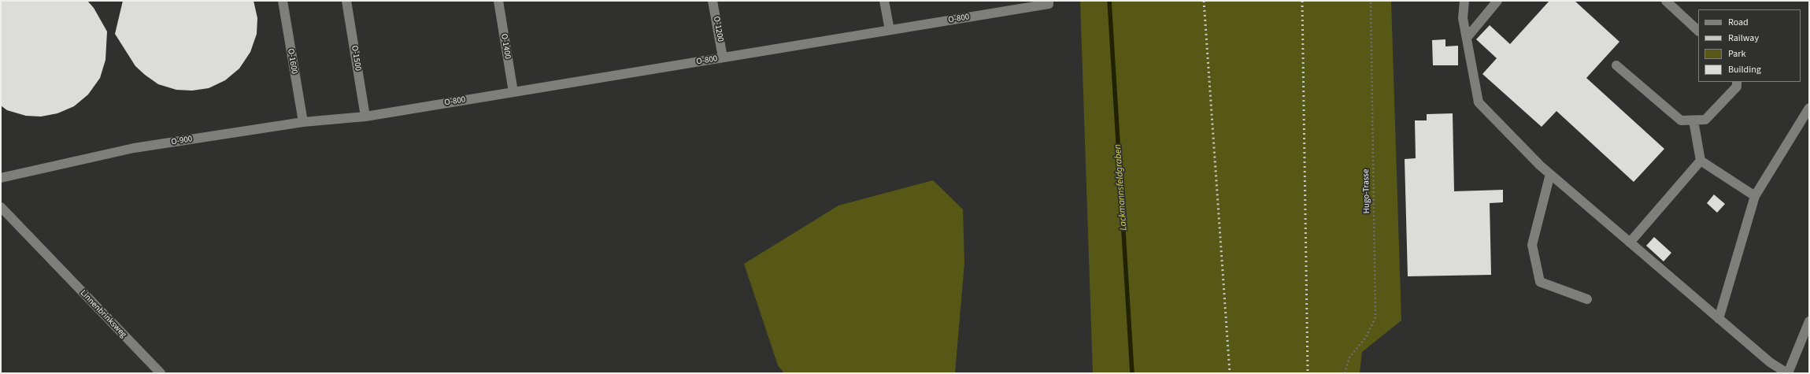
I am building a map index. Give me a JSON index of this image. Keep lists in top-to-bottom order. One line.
{"streets":{"street":["O-800","O-1200","O-1400","O-1500","O-1600","O-900","Linnenbrinksweg"],"path":["Hugo-Trasse"]},"crossings":[["O-800","O-1200"],["O-800","O-1400"],["O-800","O-1500"],["O-800","O-900"],["O-1500","O-900"],["O-1600","O-900"]],"water":["Lackmannsfeldgraben"],"legend":["Road","Railway","Park","Building"]}
